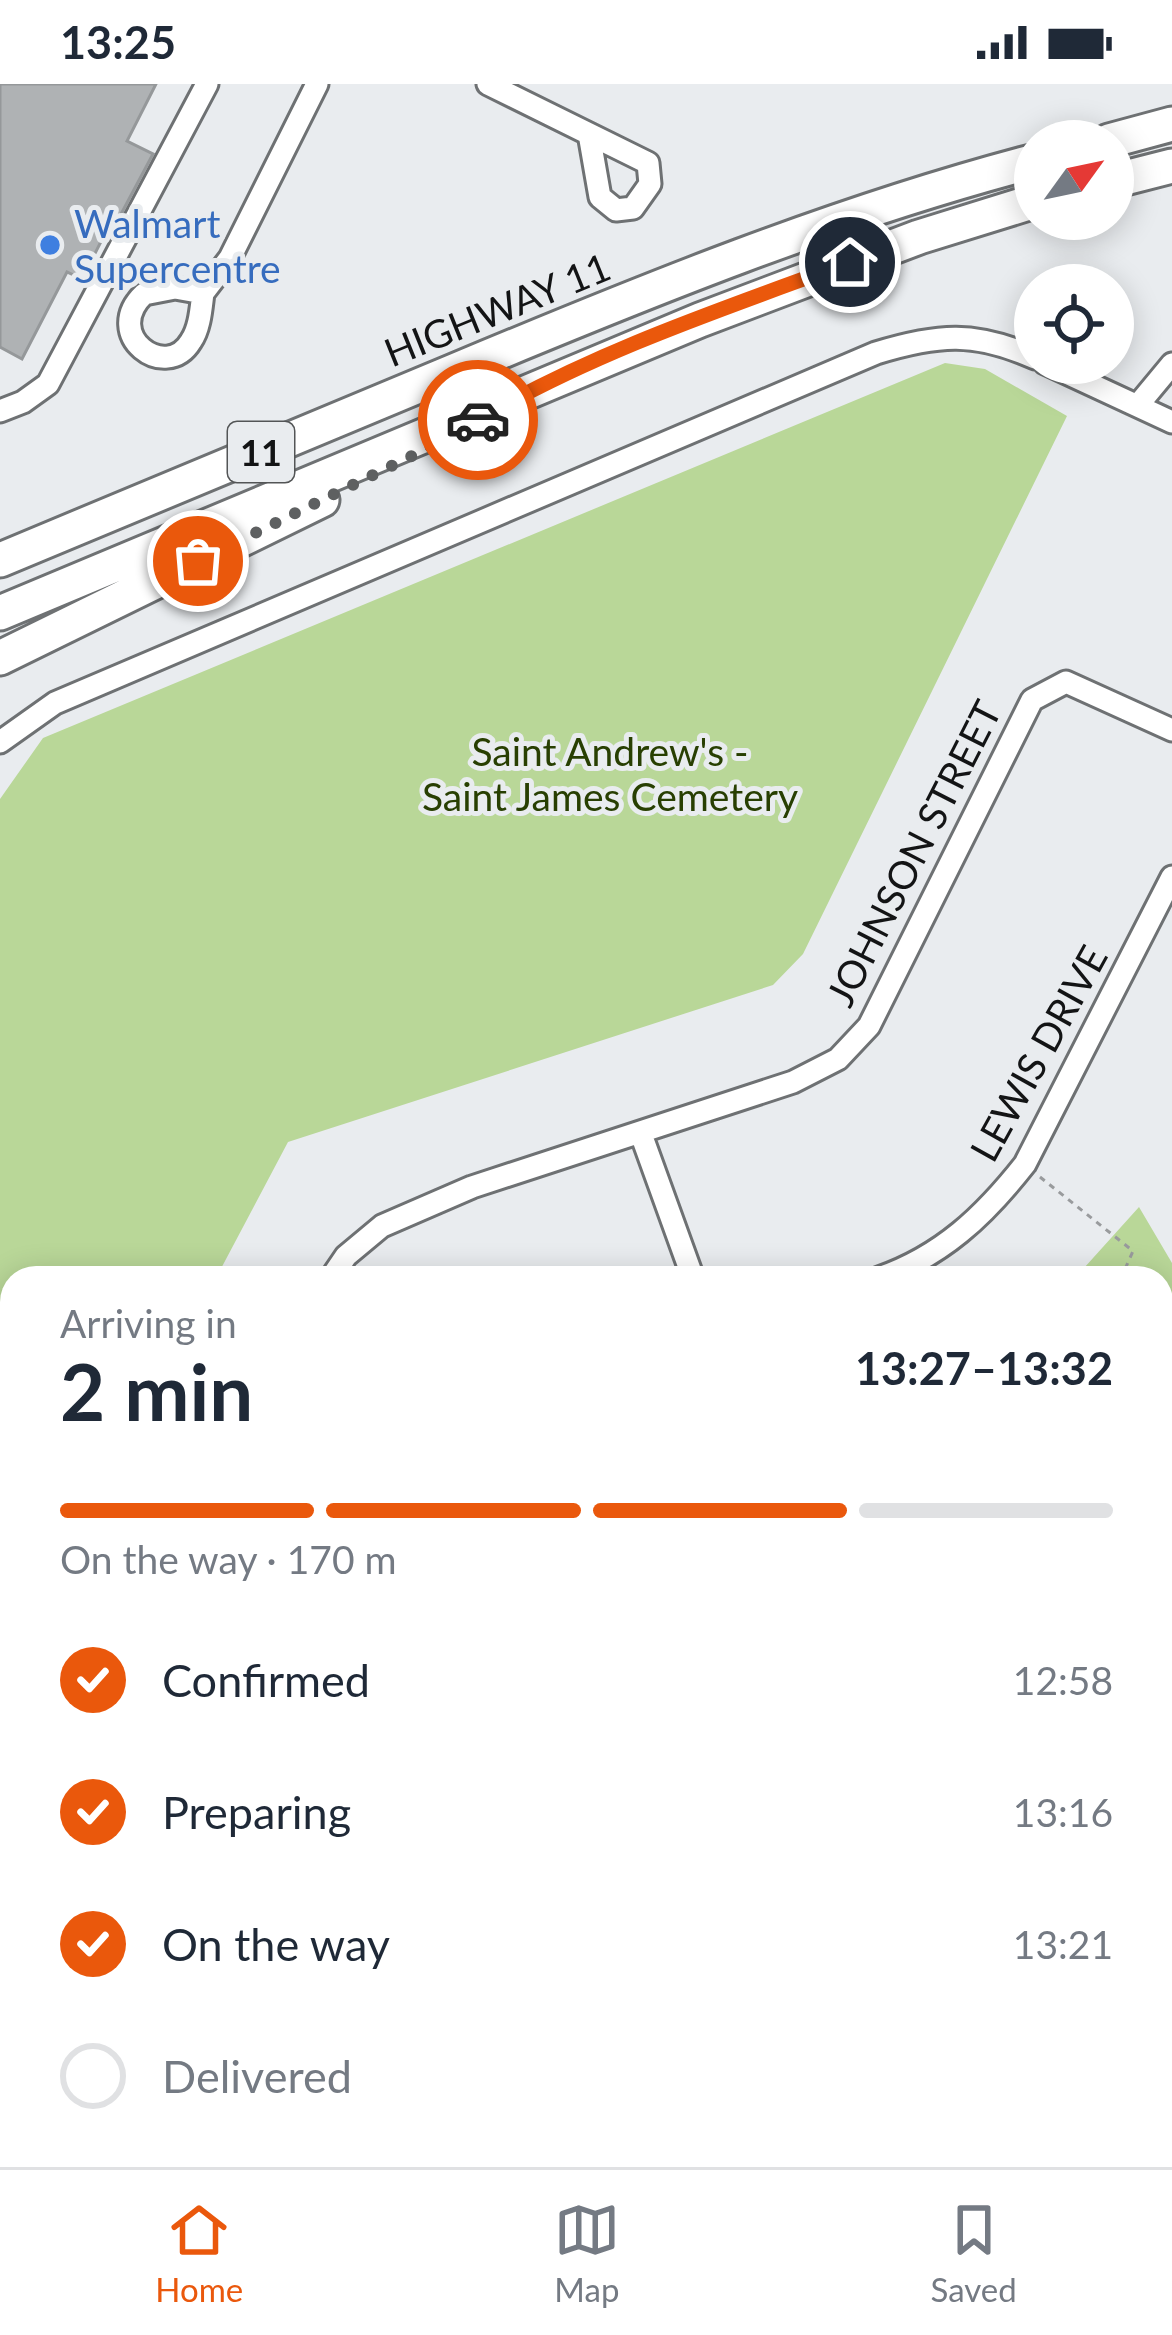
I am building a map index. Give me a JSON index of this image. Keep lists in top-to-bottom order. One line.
{"streets":{"highway":["HIGHWAY 11","11"],"street":["JOHNSON STREET","LEWIS DRIVE"]},"parks":["Saint Andrew's - Saint James Cemetery"],"places":["Walmart Supercentre"],"north":"top right","page":{"status":"13:25","heading":["2 min","Arriving in","13:27–13:32"],"bar":"On the way · 170 m","list":[["Confirmed","12:58"],["Preparing","13:16"],["On the way","13:21"],"Delivered"],"tabs":["Home","Map","Saved"]}}
